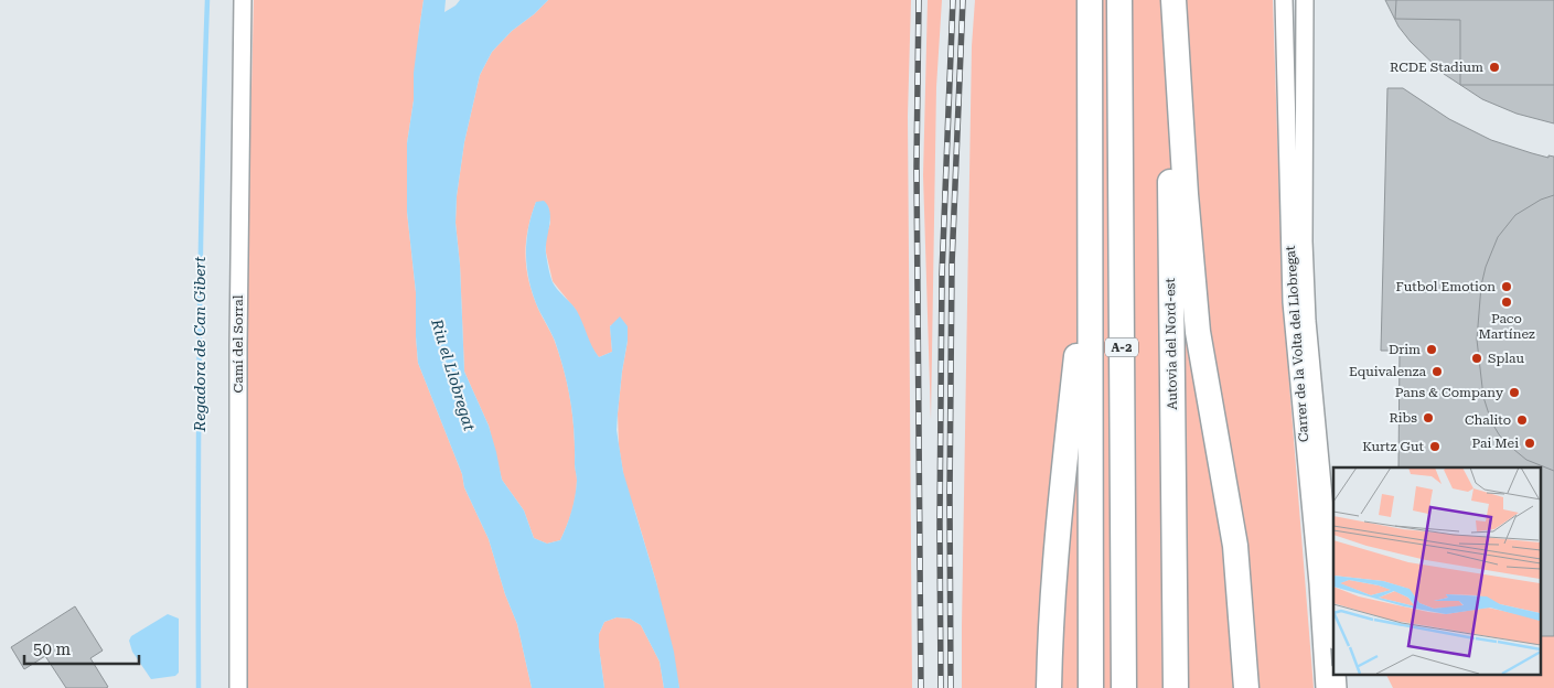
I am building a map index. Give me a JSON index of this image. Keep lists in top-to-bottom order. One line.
{"streets":{"highway":["Autovia del Nord-est","A-2"],"street":["Camí del Sorral","Carrer de la Volta del Llobregat"]},"water":["Regadora de Can Gibert","Riu el Llobregat"],"places":["RCDE Stadium","Futbol Emotion","Paco Martínez","Drim","Splau","Equivalenza","Pans & Company","Ribs","Chalito","Pai Mei","Kurtz Gut"],"scale_bar":"50 m"}
